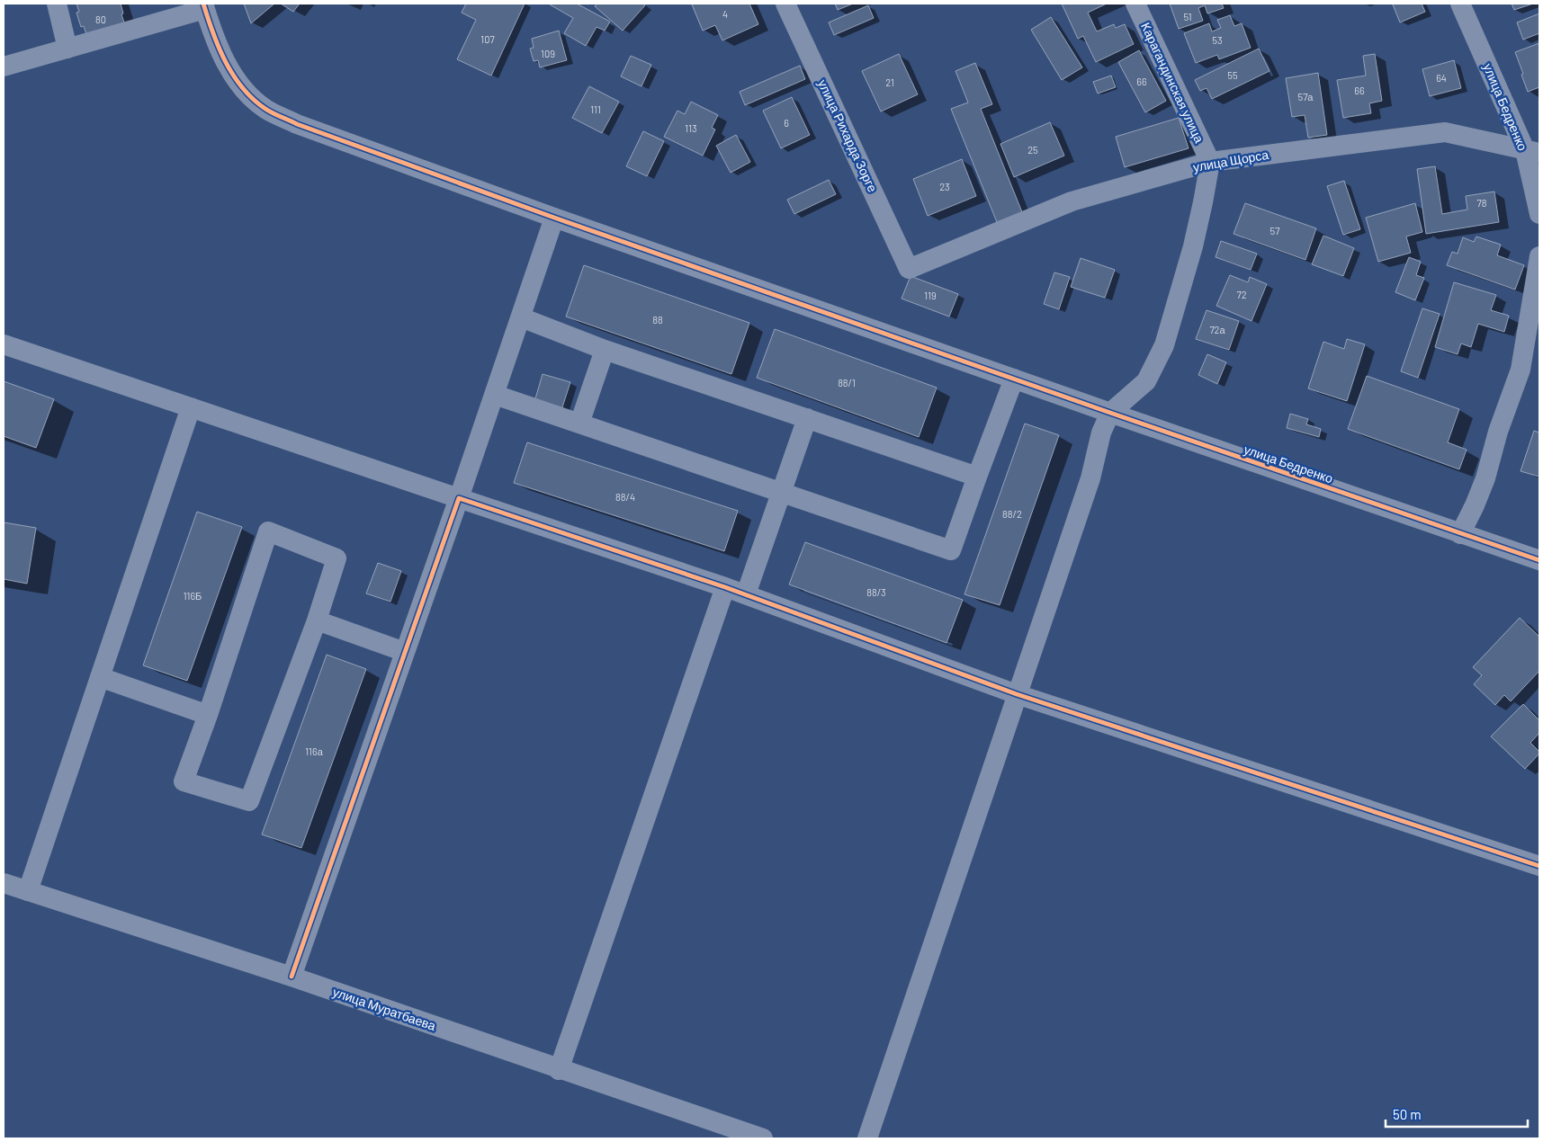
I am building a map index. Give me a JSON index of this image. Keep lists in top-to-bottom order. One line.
{"streets":{"street":["Карагандинская улица","улица Бедренко","улица Рихарда Зорге","улица Щорса","улица Муратбаева"]},"crossings":[["Карагандинская улица","улица Щорса"],["улица Бедренко","улица Щорса"],["улица Рихарда Зорге","улица Щорса"]],"house_numbers":["4","51","80","107","53","109","55","64","66","21","66","57а","111","6","113","25","23","78","57","72","119","88","72а","88/1","88/4","88/2","88/3","116Б","116а"],"scale_bar":"50 m"}
